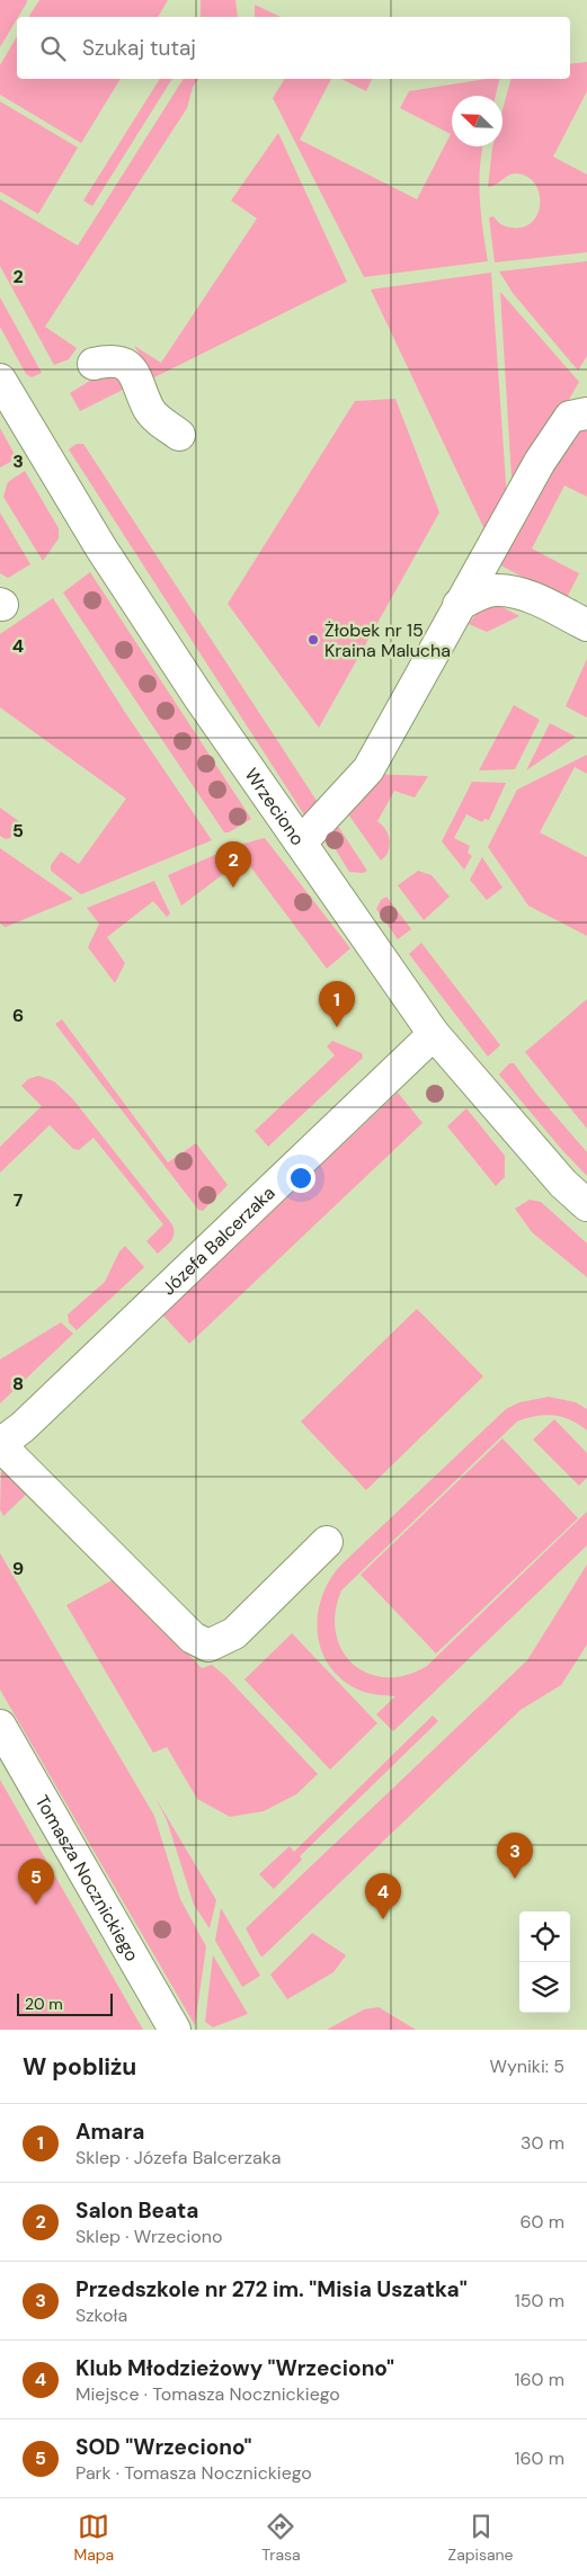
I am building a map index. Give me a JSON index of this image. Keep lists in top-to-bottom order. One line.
{"streets":{"street":["Wrzeciono","Józefa Balcerzaka","Tomasza Nocznickiego"]},"crossings":[["Wrzeciono","Józefa Balcerzaka"]],"places":["Żłobek nr 15 Kraina Malucha"],"scale_bar":"20 m","north":"top left","page":{"search":"Szukaj tutaj","pins":["2","1","3","5","4"],"scale":"20 m","heading":["W pobliżu","Wyniki: 5"],"list":[{"mark":"1","name":"Amara","note":"Sklep · Józefa Balcerzaka","value":"30 m"},{"mark":"2","name":"Salon Beata","note":"Sklep · Wrzeciono","value":"60 m"},{"mark":"3","name":"Przedszkole nr 272 im. \"Misia Uszatka\"","note":"Szkoła","value":"150 m"},{"mark":"4","name":"Klub Młodzieżowy \"Wrzeciono\"","note":"Miejsce · Tomasza Nocznickiego","value":"160 m"},{"mark":"5","name":"SOD \"Wrzeciono\"","note":"Park · Tomasza Nocznickiego","value":"160 m"}],"nav":["Mapa","Trasa","Zapisane"]},"grid":{"rows":["2","3","4","5","6","7","8","9"]}}
